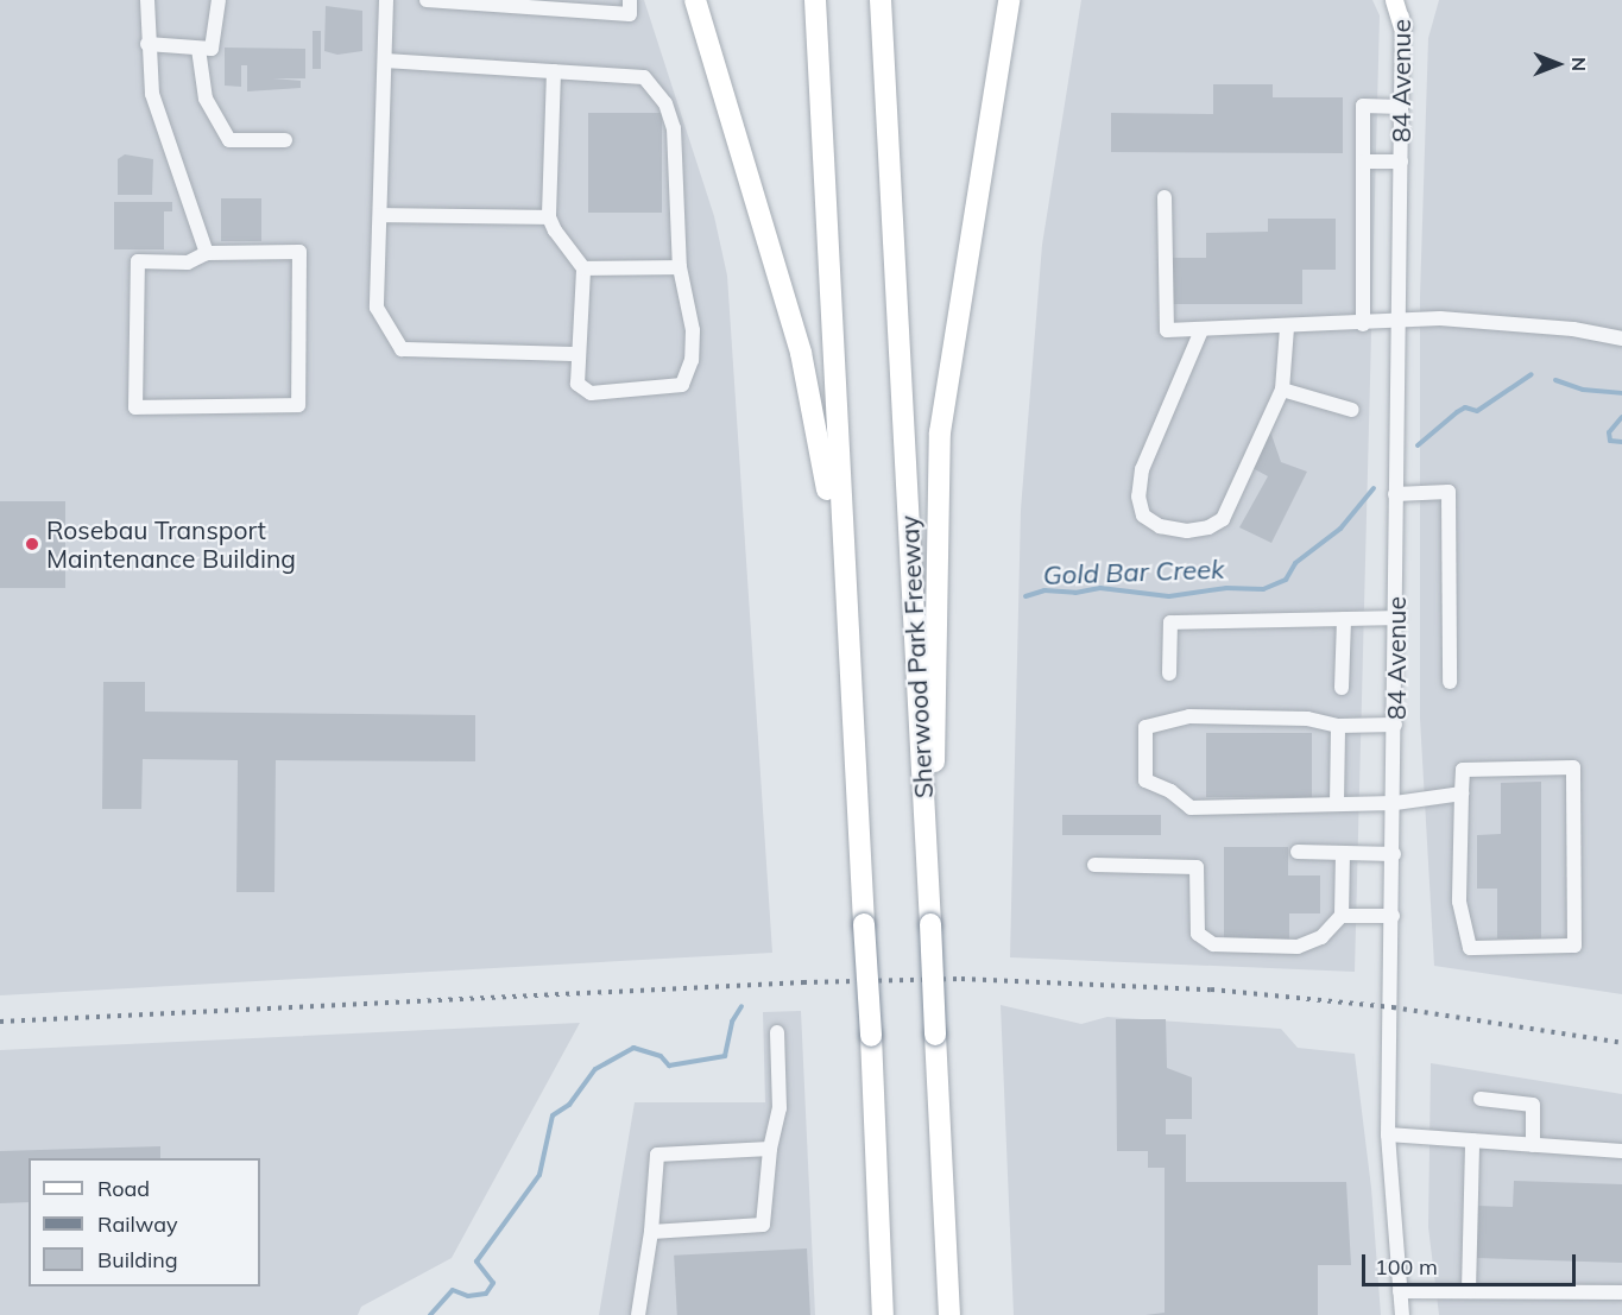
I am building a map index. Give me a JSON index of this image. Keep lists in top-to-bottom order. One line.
{"streets":{"highway":["Sherwood Park Freeway"],"street":["84 Avenue"]},"water":["Gold Bar Creek"],"places":["Rosebau Transport Maintenance Building"],"legend":["Road","Railway","Building"],"scale_bar":"100 m","north":"right"}
